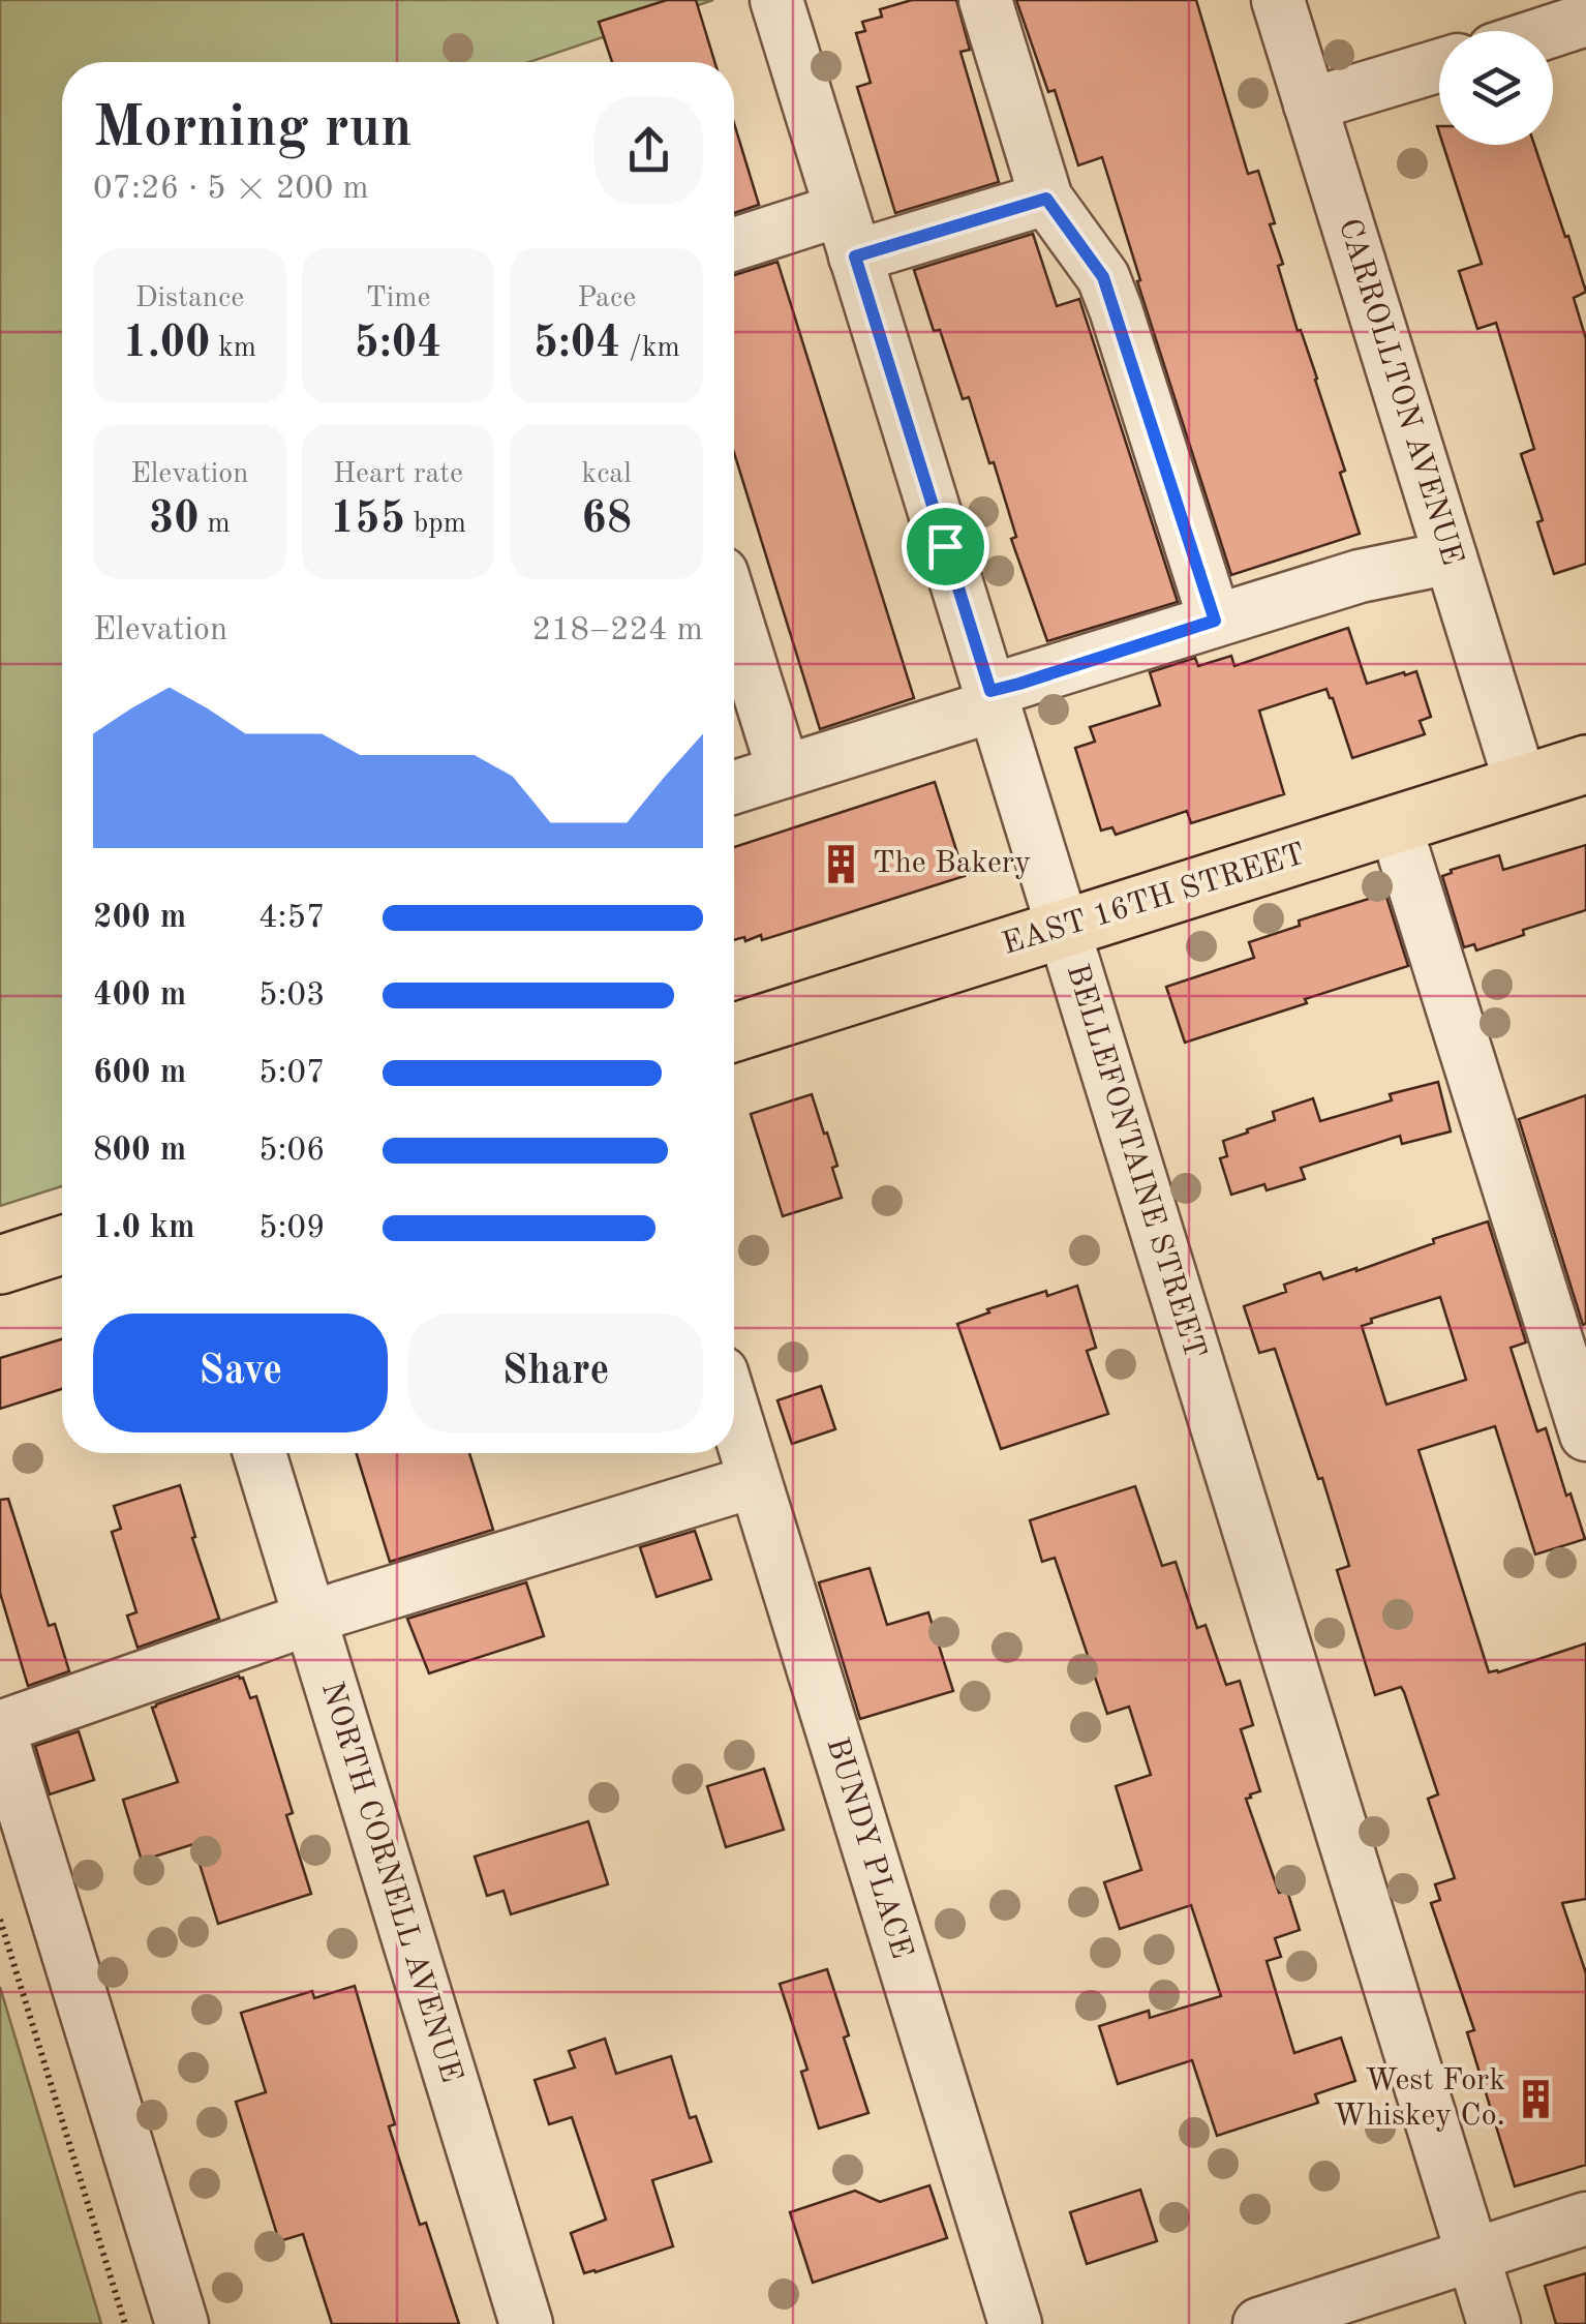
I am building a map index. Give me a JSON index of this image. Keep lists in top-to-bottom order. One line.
{"streets":{"main road":["EAST 16TH STREET"],"street":["CARROLLTON AVENUE","BELLEFONTAINE STREET","BUNDY PLACE","NORTH CORNELL AVENUE"]},"crossings":[["CARROLLTON AVENUE","EAST 16TH STREET"],["EAST 16TH STREET","BELLEFONTAINE STREET"]],"places":{"building":["The Bakery","West Fork Whiskey Co."]},"page":{"heading":["Morning run","07:26 · 5 × 200 m"],"stats":[["Distance","1.00 km"],["Time","5:04"],["Pace","5:04 /km"],["Elevation","30 m"],["Heart rate","155 bpm"],["kcal","68"]],"chart":["Elevation","218–224 m"],"list":[{"name":"200 m","note":"4:57"},{"name":"400 m","note":"5:03"},{"name":"600 m","note":"5:07"},{"name":"800 m","note":"5:06"},{"name":"1.0 km","note":"5:09"}],"buttons":["Save","Share"]}}
